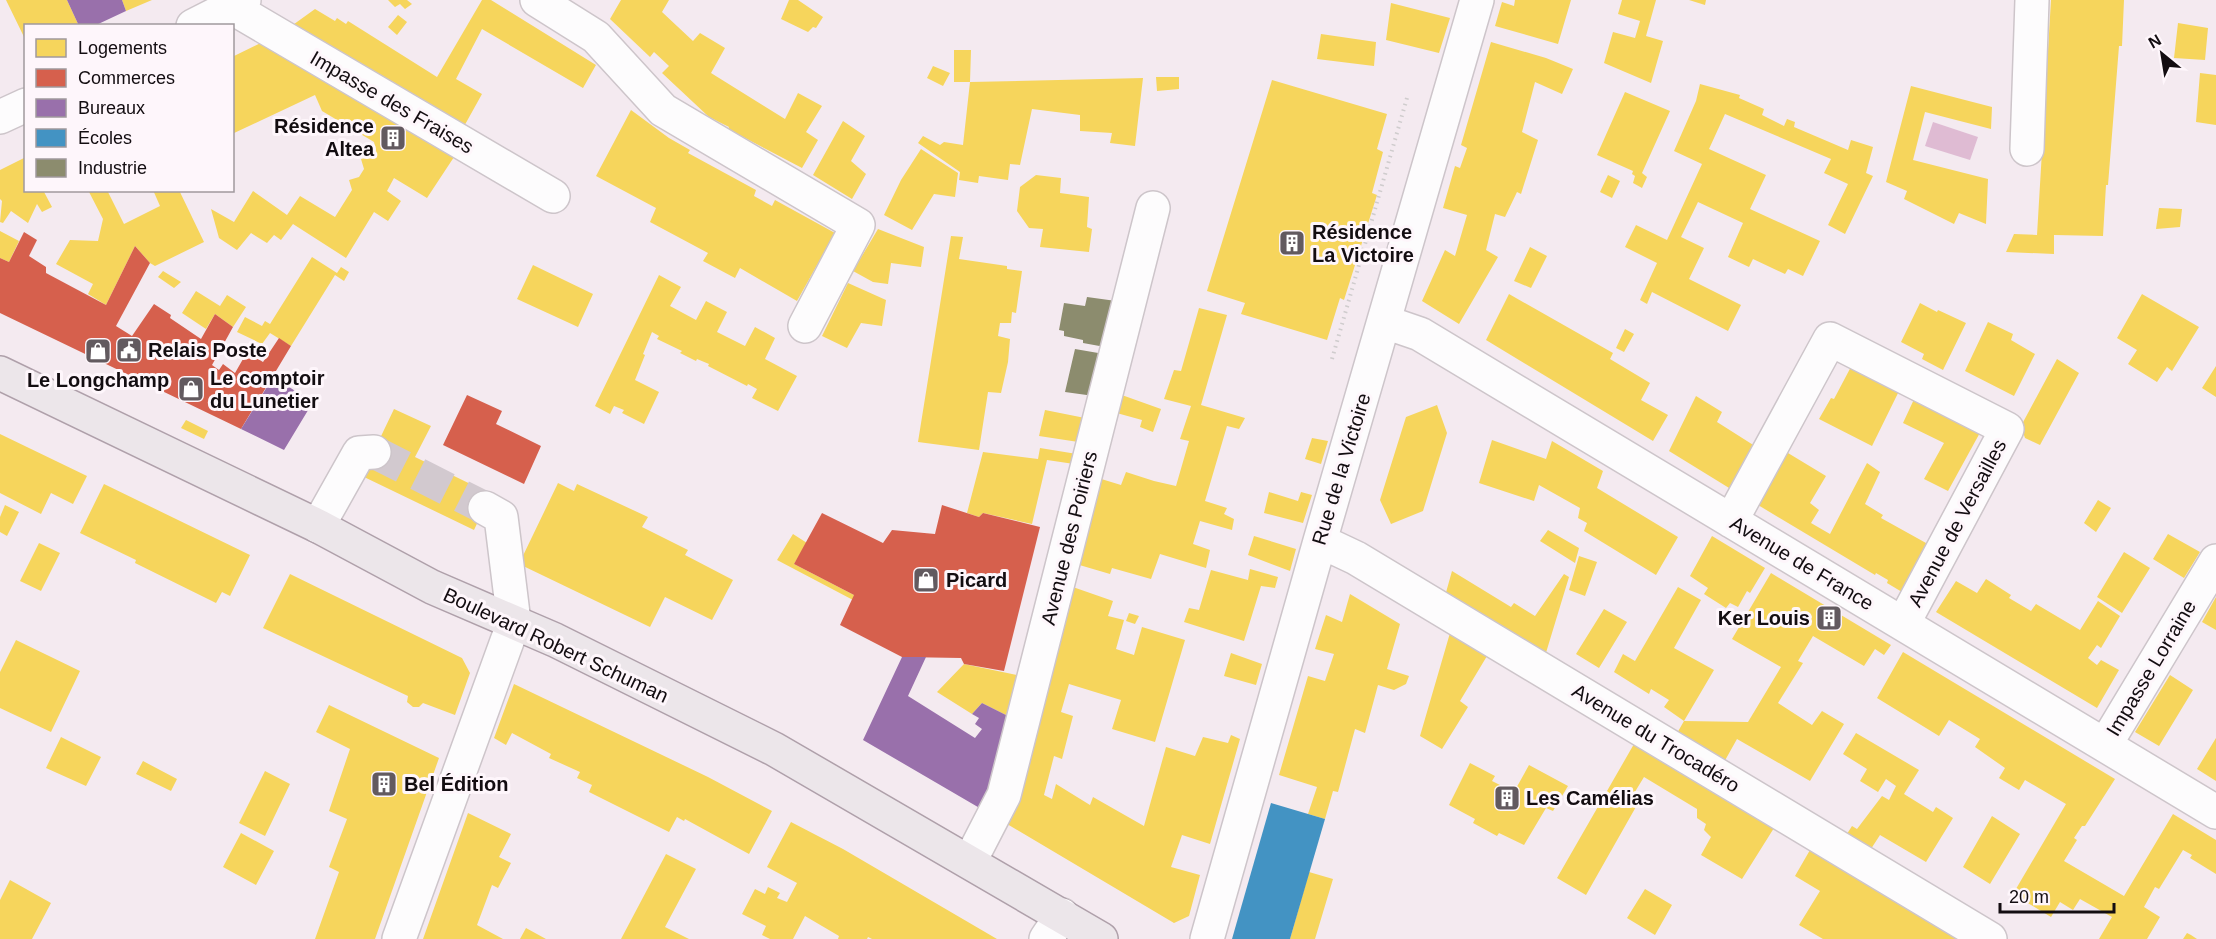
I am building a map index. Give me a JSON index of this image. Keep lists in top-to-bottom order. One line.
{"streets":{"main road":["Boulevard Robert Schuman"],"street":["Impasse des Fraises","Rue de la Victoire","Avenue de Versailles","Avenue des Poiriers","Avenue de France","Impasse Lorraine","Avenue du Trocadéro"]},"crossings":[["Rue de la Victoire","Avenue de France"],["Rue de la Victoire","Avenue du Trocadéro"],["Avenue de Versailles","Avenue de France"],["Avenue des Poiriers","Boulevard Robert Schuman"],["Avenue de France","Impasse Lorraine"]],"places":{"building":["Résidence Altea","Résidence La Victoire","Ker Louis","Bel Édition","Les Camélias"],"public building":["Relais Poste"],"shop":["Le Longchamp","Le comptoir du Lunetier","Picard"]},"legend":["Logements","Commerces","Bureaux","Écoles","Industrie"],"scale_bar":"20 m","north":"top left"}
